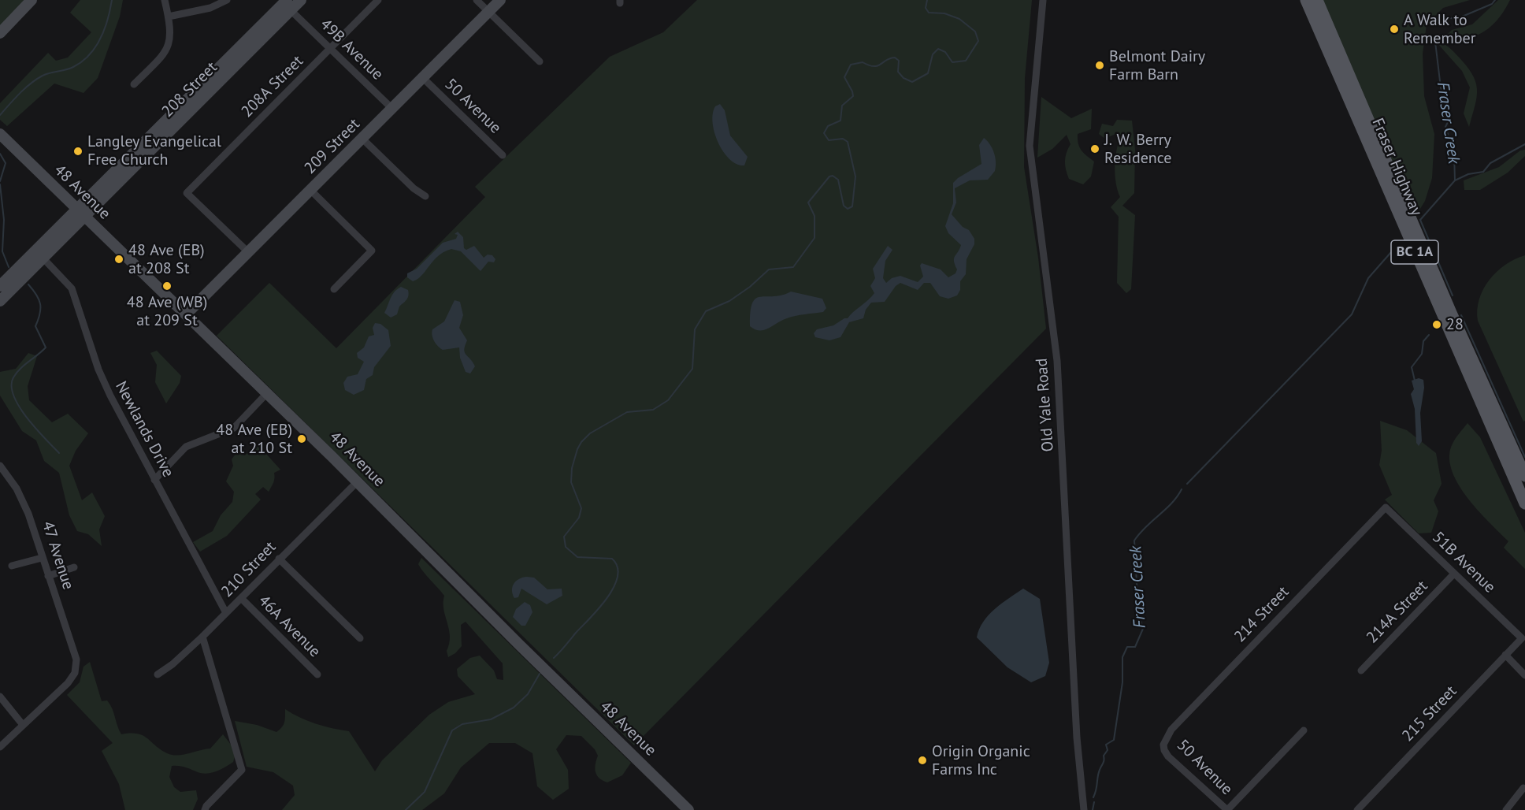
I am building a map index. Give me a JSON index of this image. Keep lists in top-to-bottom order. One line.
{"streets":{"main road":["208 Street","209 Street","Fraser Highway","48 Avenue","BC 1A"],"street":["49B Avenue","208A Street","50 Avenue","Old Yale Road","Newlands Drive","47 Avenue","51B Avenue","210 Street","214A Street","214 Street","46A Avenue","215 Street"]},"crossings":[["49B Avenue","208A Street"],["49B Avenue","208 Street"],["49B Avenue","209 Street"],["208A Street","209 Street"],["208 Street","48 Avenue"],["208 Street","Newlands Drive"],["50 Avenue","209 Street"],["50 Avenue","214 Street"],["209 Street","48 Avenue"],["48 Avenue","210 Street"],["Newlands Drive","210 Street"],["51B Avenue","214A Street"],["51B Avenue","214 Street"],["51B Avenue","215 Street"],["210 Street","46A Avenue"]],"water":["Fraser Creek"],"places":["A Walk to Remember","Belmont Dairy Farm Barn","J. W. Berry Residence","Langley Evangelical Free Church","48 Ave (EB) at 208 St","48 Ave (WB) at 209 St","28","48 Ave (EB) at 210 St","Origin Organic Farms Inc"]}
